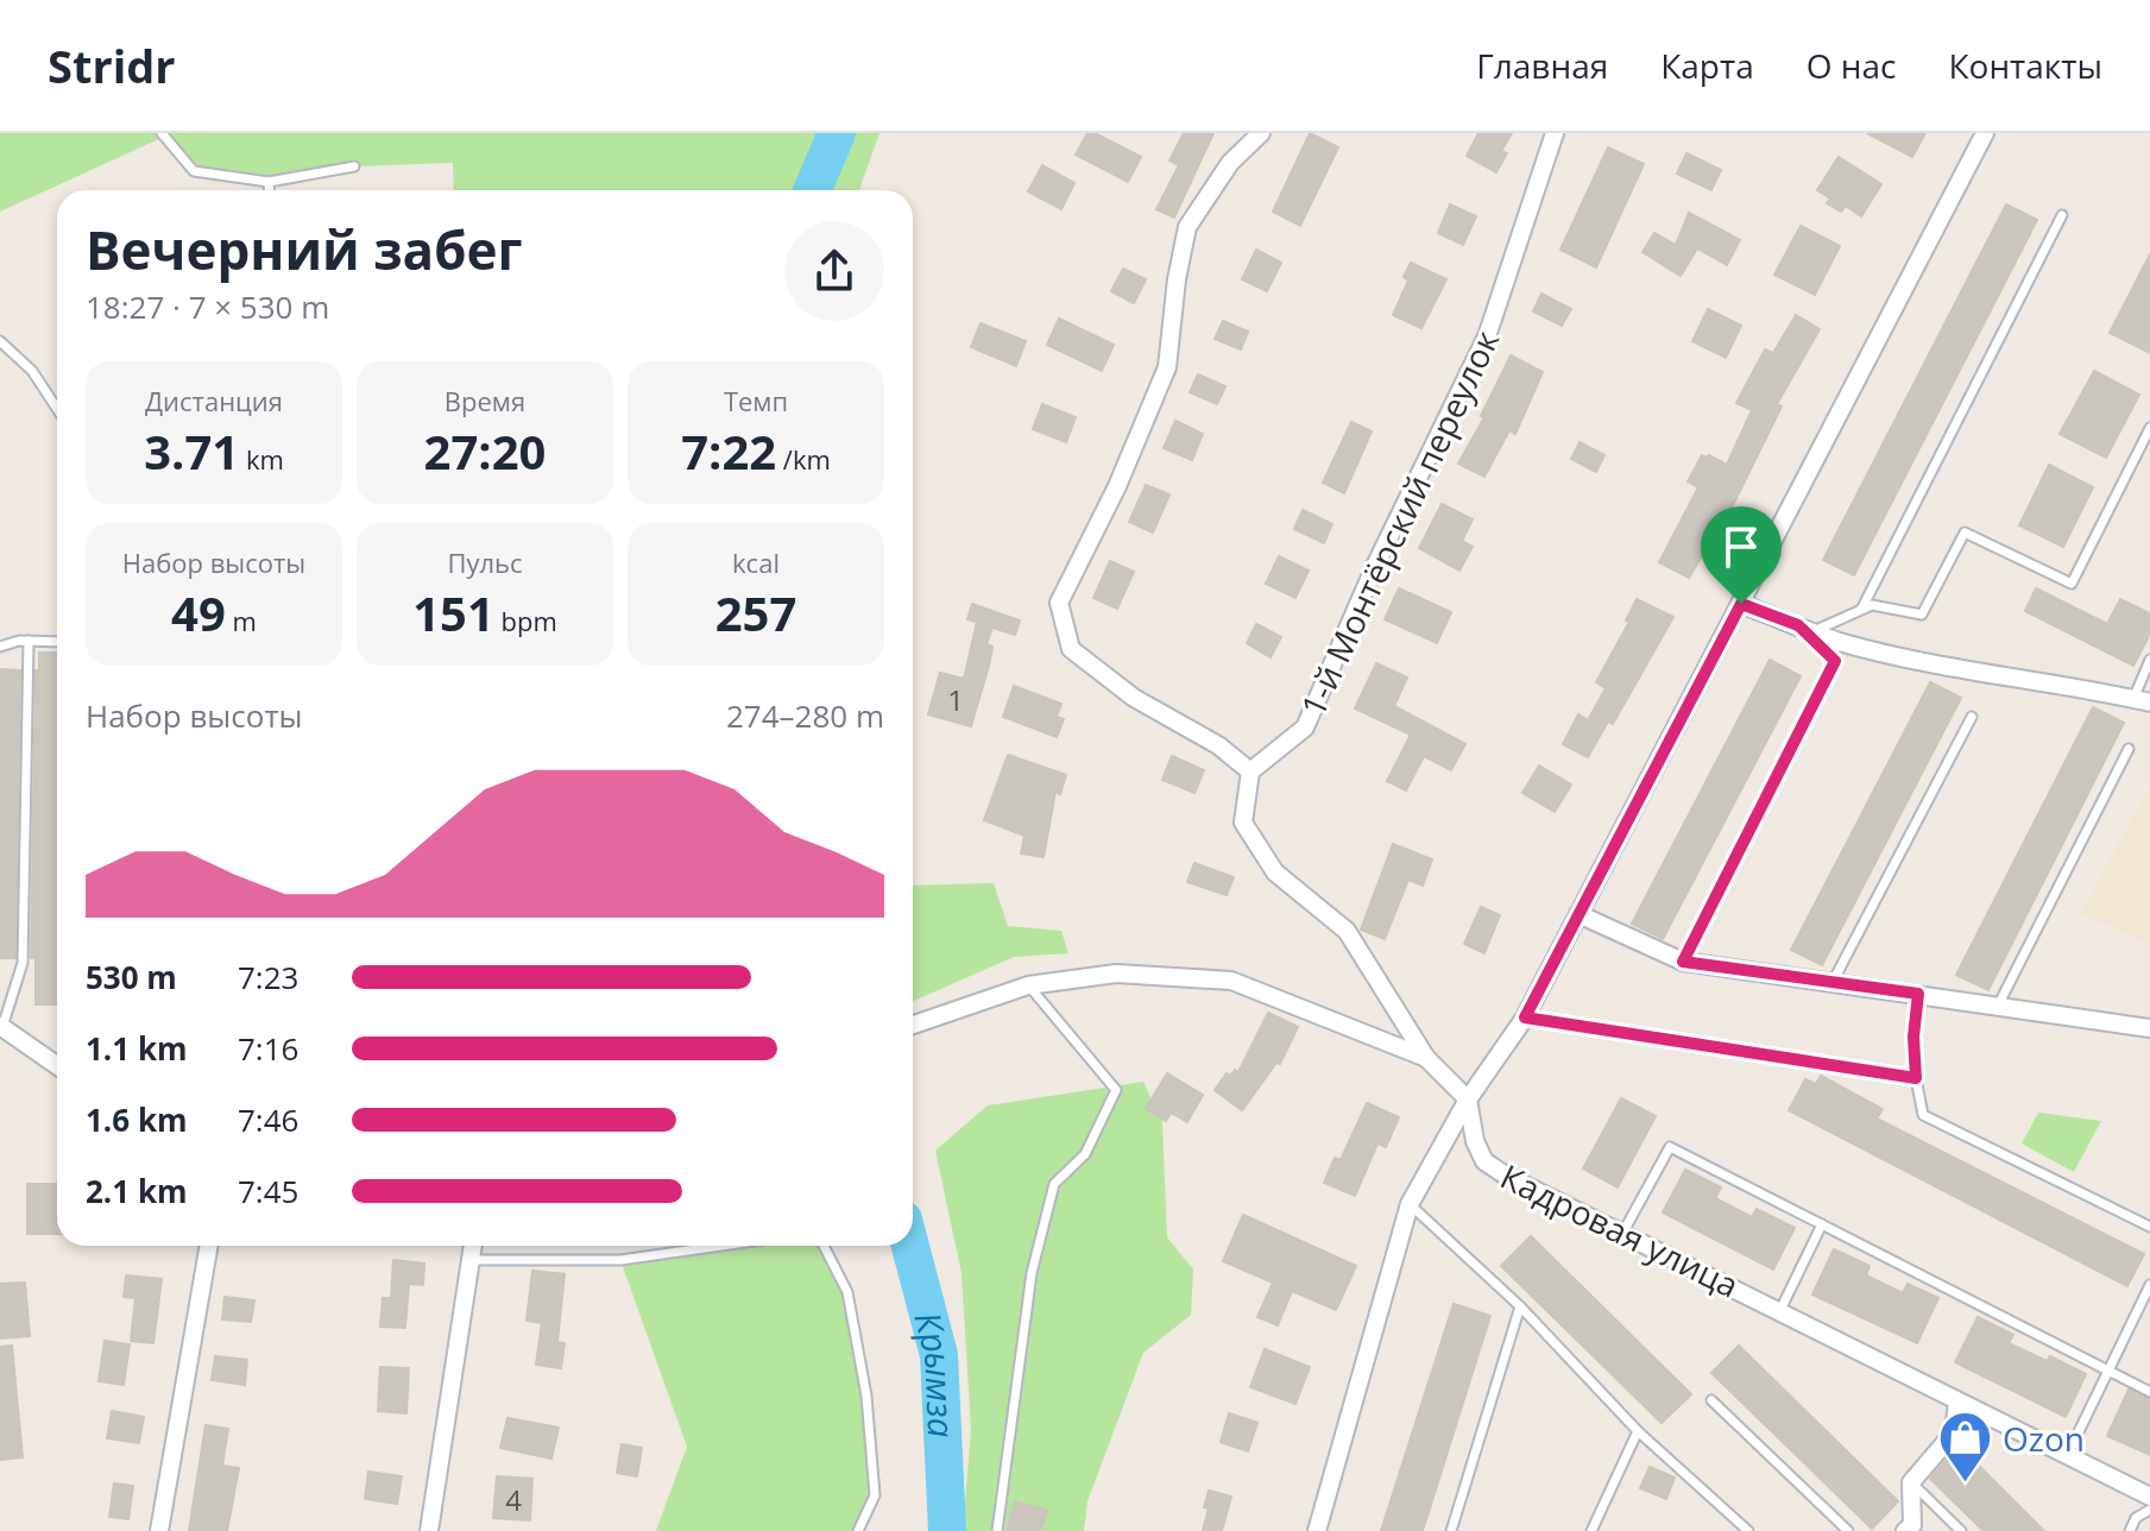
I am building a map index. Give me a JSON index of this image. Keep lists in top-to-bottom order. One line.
{"streets":{"street":["1-й Монтёрский переулок","Кадровая улица"]},"water":["Крымза"],"places":{"shop":["Ozon"]},"house_numbers":["1","4"],"page":{"header":"Stridr","nav":["Главная","Карта","О нас","Контакты"],"heading":["Вечерний забег","18:27 · 7 × 530 m"],"stats":[["Дистанция","3.71 km"],["Время","27:20"],["Темп","7:22 /km"],["Набор высоты","49 m"],["Пульс","151 bpm"],["kcal","257"]],"chart":["Набор высоты","274–280 m"],"list":[{"name":"530 m","note":"7:23"},{"name":"1.1 km","note":"7:16"},{"name":"1.6 km","note":"7:46"},{"name":"2.1 km","note":"7:45"}]}}
